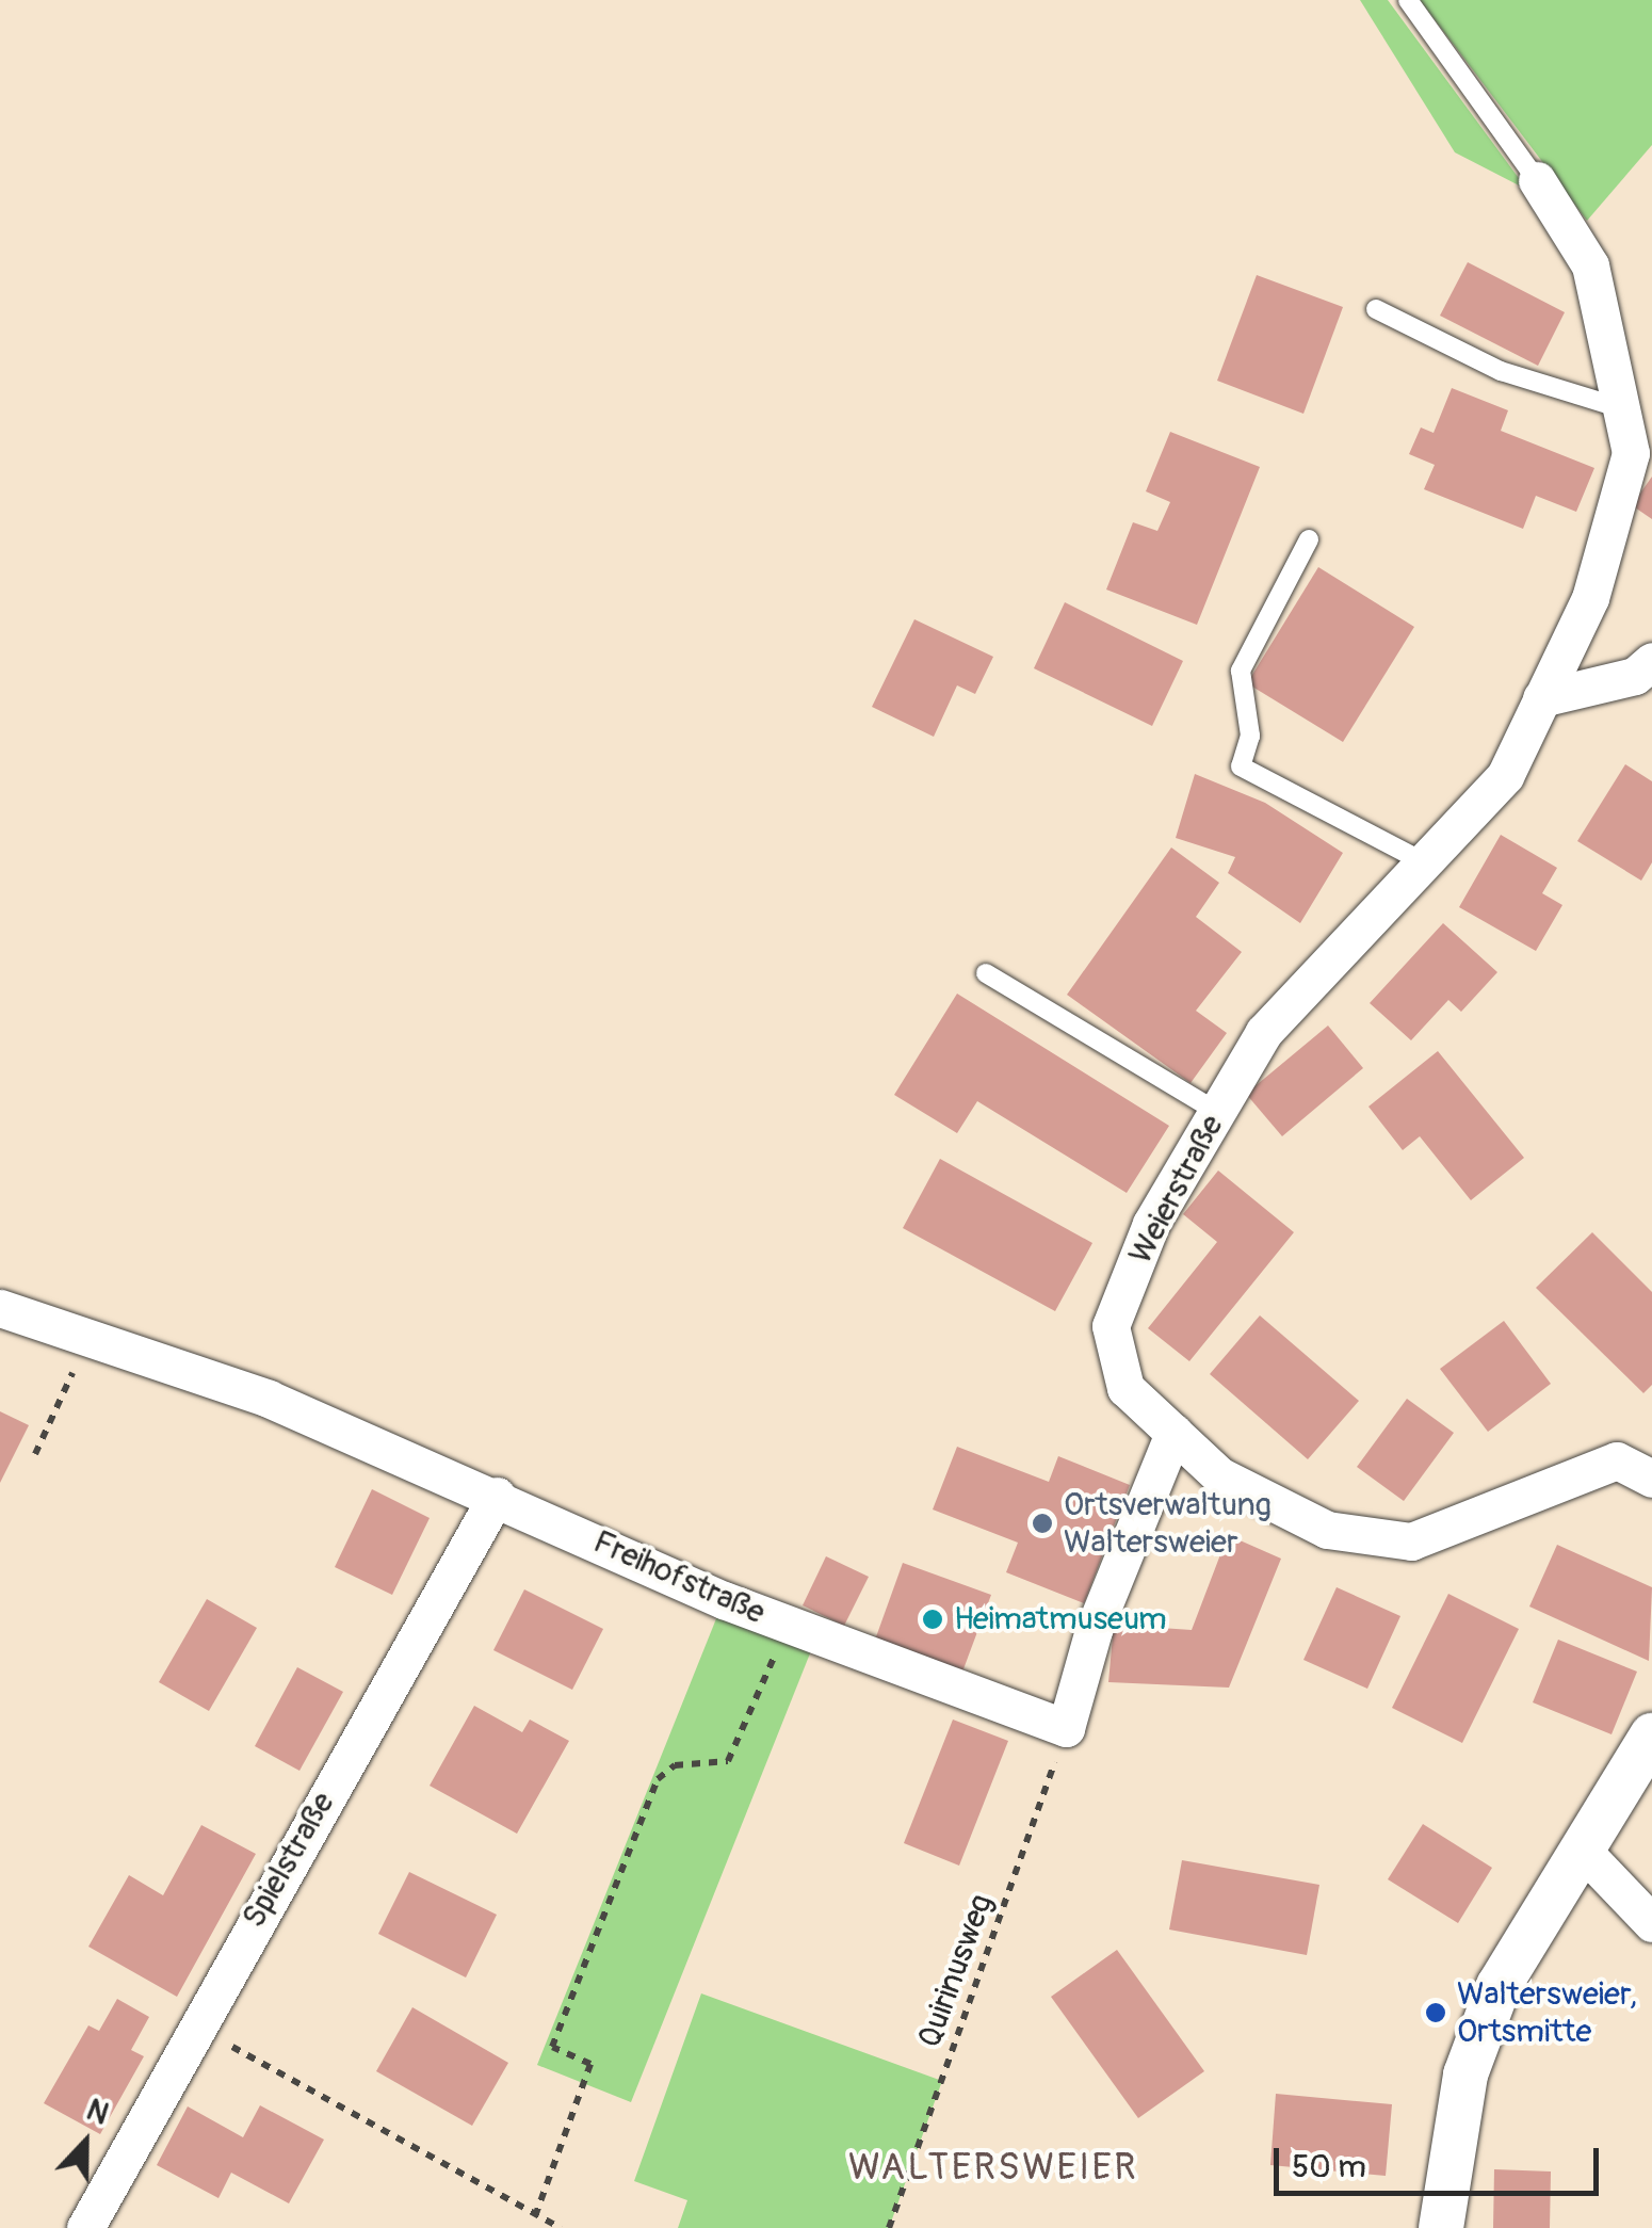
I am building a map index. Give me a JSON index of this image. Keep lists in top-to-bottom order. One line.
{"streets":{"street":["Weierstraße","Freihofstraße","Spielstraße"],"path":["Quirinusweg"]},"crossings":[["Freihofstraße","Spielstraße"],["Freihofstraße","Quirinusweg"]],"districts":["WALTERSWEIER"],"places":["Ortsverwaltung Waltersweier","Heimatmuseum","Waltersweier, Ortsmitte"],"scale_bar":"50 m","north":"top"}
